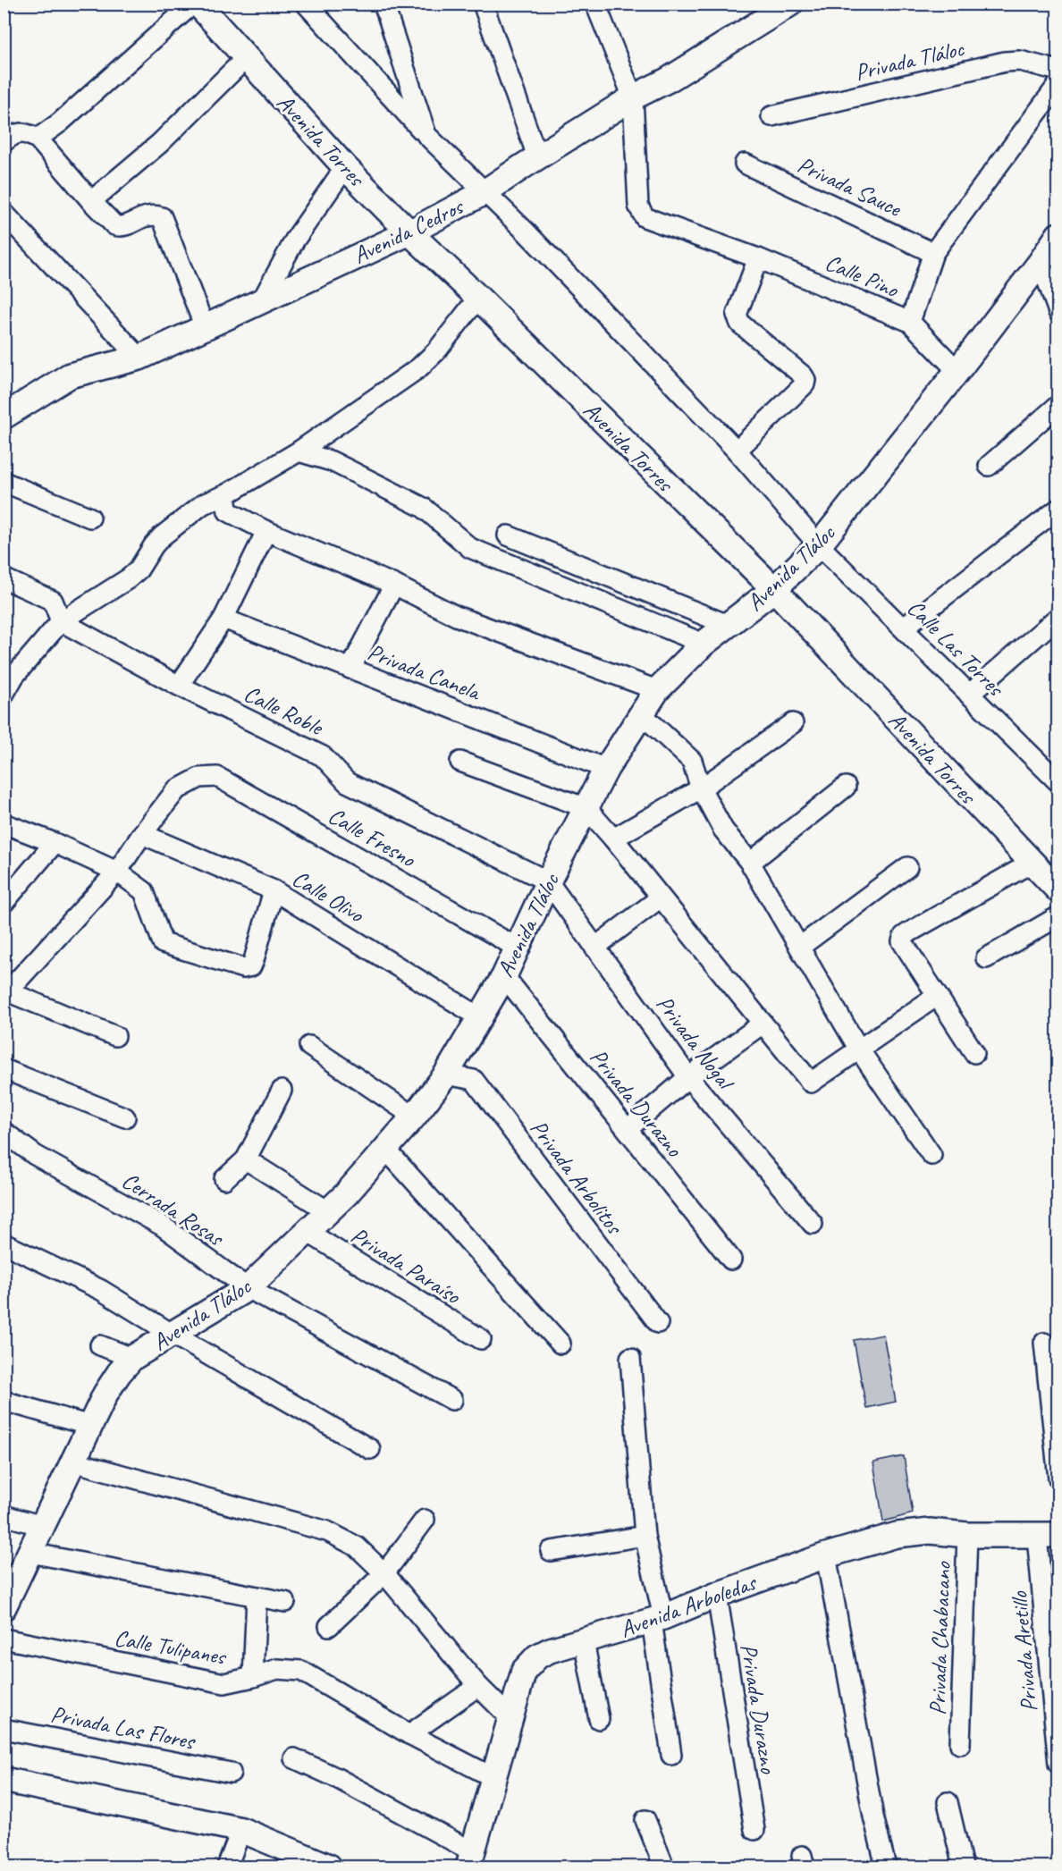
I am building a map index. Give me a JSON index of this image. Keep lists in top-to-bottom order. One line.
{"streets":{"main road":["Avenida Torres","Avenida Cedros","Avenida Tláloc","Avenida Arboledas"],"street":["Privada Tláloc","Privada Sauce","Calle Pino","Calle Las Torres","Privada Canela","Calle Roble","Calle Fresno","Calle Olivo","Privada Nogal","Privada Durazno","Privada Arbolitos","Cerrada Rosas","Privada Paraíso","Privada Chabacano","Calle Tulipanes","Privada Aretillo","Privada Las Flores"]},"crossings":[["Avenida Torres","Avenida Cedros"],["Avenida Torres","Avenida Tláloc"],["Privada Sauce","Calle Pino"],["Avenida Cedros","Calle Pino"],["Avenida Cedros","Calle Las Torres"],["Avenida Tláloc","Calle Las Torres"],["Avenida Tláloc","Privada Canela"],["Avenida Tláloc","Calle Roble"],["Avenida Tláloc","Calle Fresno"],["Avenida Tláloc","Calle Olivo"],["Avenida Tláloc","Privada Nogal"],["Avenida Tláloc","Privada Durazno"],["Avenida Tláloc","Privada Arbolitos"],["Avenida Tláloc","Cerrada Rosas"],["Avenida Tláloc","Privada Paraíso"],["Calle Roble","Privada Nogal"],["Calle Fresno","Calle Olivo"],["Privada Durazno","Avenida Arboledas"],["Avenida Arboledas","Privada Chabacano"],["Avenida Arboledas","Calle Tulipanes"],["Avenida Arboledas","Privada Aretillo"]]}
